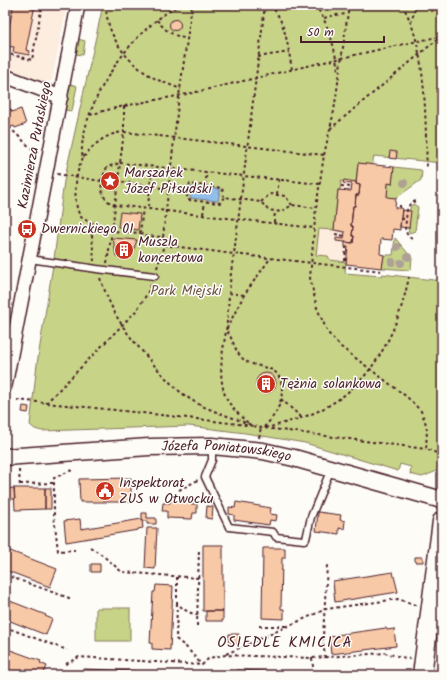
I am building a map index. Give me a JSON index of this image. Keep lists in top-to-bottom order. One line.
{"streets":{"street":["Kazimierza Pułaskiego","Józefa Poniatowskiego"]},"districts":["OSIEDLE KMICICA"],"parks":["Park Miejski"],"places":{"place":["Marszałek Józef Piłsudski"],"bus stop":["Dwernickiego 01"],"building":["Muszla koncertowa","Tężnia solankowa"],"public building":["Inspektorat ZUS w Otwocku"]},"scale_bar":"50 m"}
